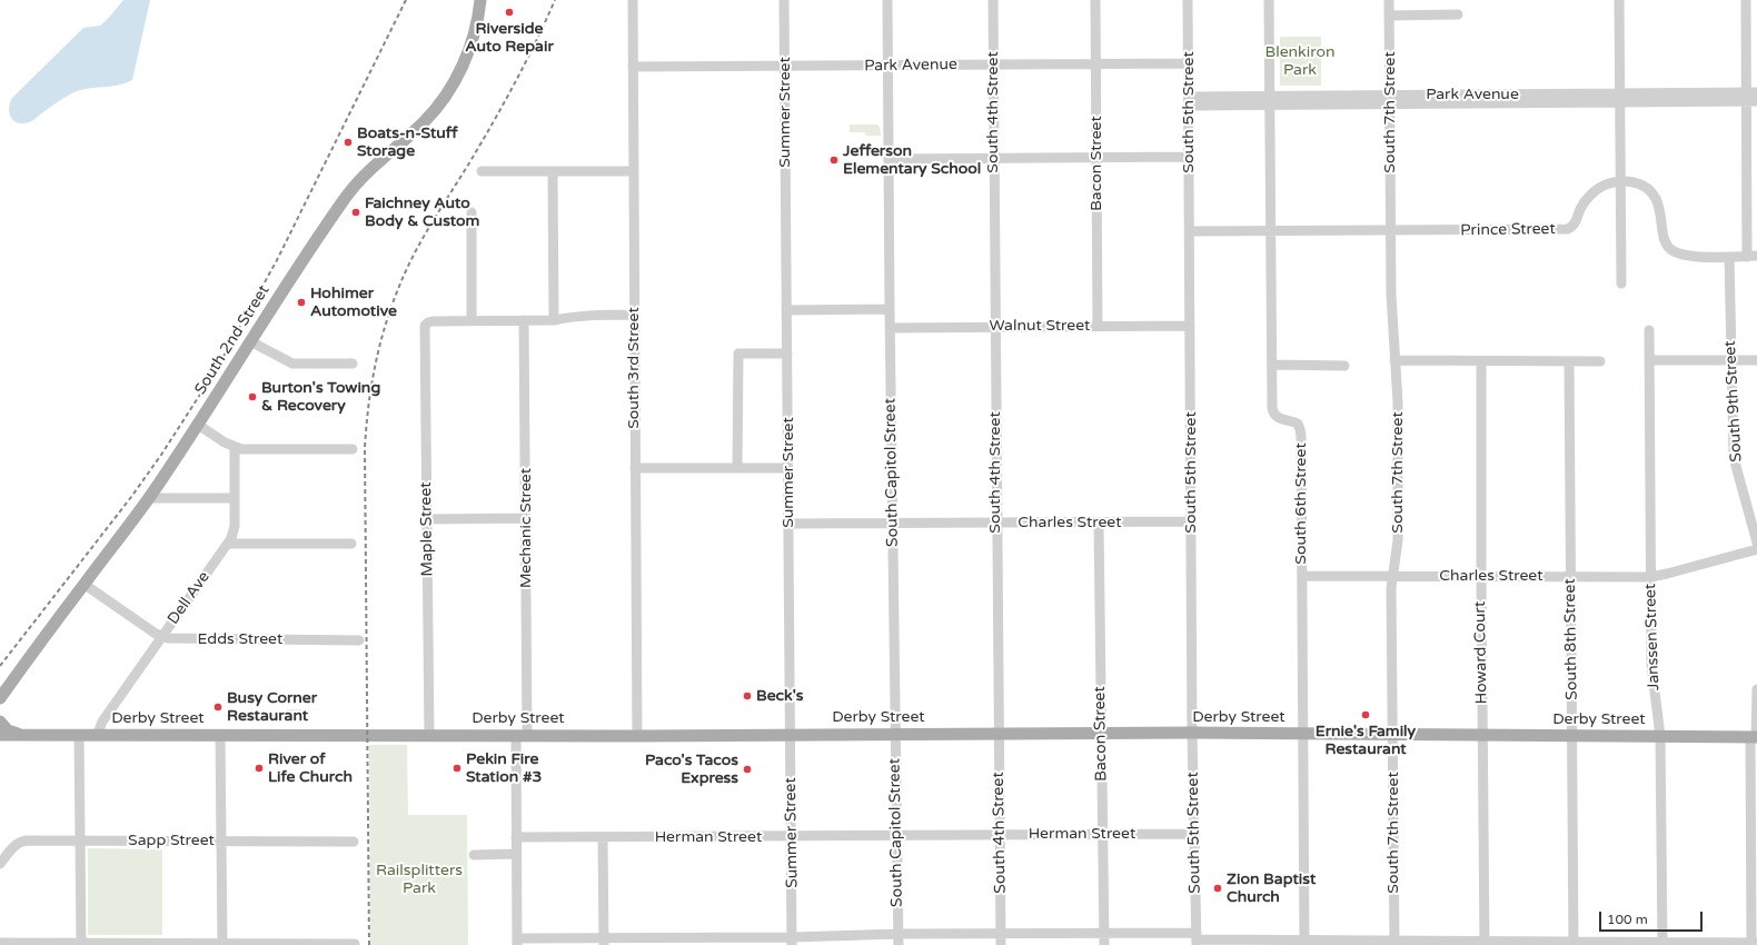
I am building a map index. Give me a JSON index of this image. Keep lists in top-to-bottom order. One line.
{"streets":{"main road":["South 2nd Street","Derby Street"],"street":["Park Avenue","Summer Street","South 4th Street","South 5th Street","South 7th Street","Bacon Street","Prince Street","Walnut Street","South 3rd Street","South 9th Street","South Capitol Street","South 6th Street","Charles Street","Mechanic Street","Maple Street","Dell Ave","Janssen Street","Edds Street","South 8th Street","Howard Court","Herman Street","Sapp Street"]},"crossings":[["Park Avenue","Summer Street"],["Park Avenue","South 4th Street"],["Park Avenue","South 5th Street"],["Park Avenue","South 7th Street"],["Park Avenue","Bacon Street"],["Park Avenue","South 3rd Street"],["Park Avenue","South Capitol Street"],["Park Avenue","South 6th Street"],["Summer Street","Charles Street"],["Summer Street","Derby Street"],["Summer Street","Herman Street"],["South 4th Street","Walnut Street"],["South 4th Street","Charles Street"],["South 4th Street","Derby Street"],["South 4th Street","Herman Street"],["South 5th Street","Prince Street"],["South 5th Street","Walnut Street"],["South 5th Street","Charles Street"],["South 5th Street","Derby Street"],["South 5th Street","Herman Street"],["South 7th Street","Prince Street"],["South 7th Street","Charles Street"],["South 7th Street","Derby Street"],["Bacon Street","Walnut Street"],["Bacon Street","Charles Street"],["Bacon Street","Derby Street"],["Bacon Street","Herman Street"],["Prince Street","South 6th Street"],["Walnut Street","South Capitol Street"],["South 2nd Street","Edds Street"],["South 3rd Street","Derby Street"],["South Capitol Street","Charles Street"],["South Capitol Street","Derby Street"],["South Capitol Street","Herman Street"],["South 6th Street","Charles Street"],["South 6th Street","Derby Street"],["Charles Street","Janssen Street"],["Charles Street","South 8th Street"],["Charles Street","Howard Court"],["Mechanic Street","Derby Street"],["Mechanic Street","Herman Street"],["Maple Street","Derby Street"],["Dell Ave","Edds Street"],["Dell Ave","Derby Street"],["Janssen Street","Derby Street"],["South 8th Street","Derby Street"],["Howard Court","Derby Street"]],"parks":["Blenkiron Park","Railsplitters Park"],"places":["Riverside Auto Repair","Boats-n-Stuff Storage","Jefferson Elementary School","Faichney Auto Body & Custom","Hohimer Automotive","Burton's Towing & Recovery","Beck's","Busy Corner Restaurant","Ernie's Family Restaurant","River of Life Church","Pekin Fire Station #3","Paco's Tacos Express","Zion Baptist Church"],"scale_bar":"100 m"}
